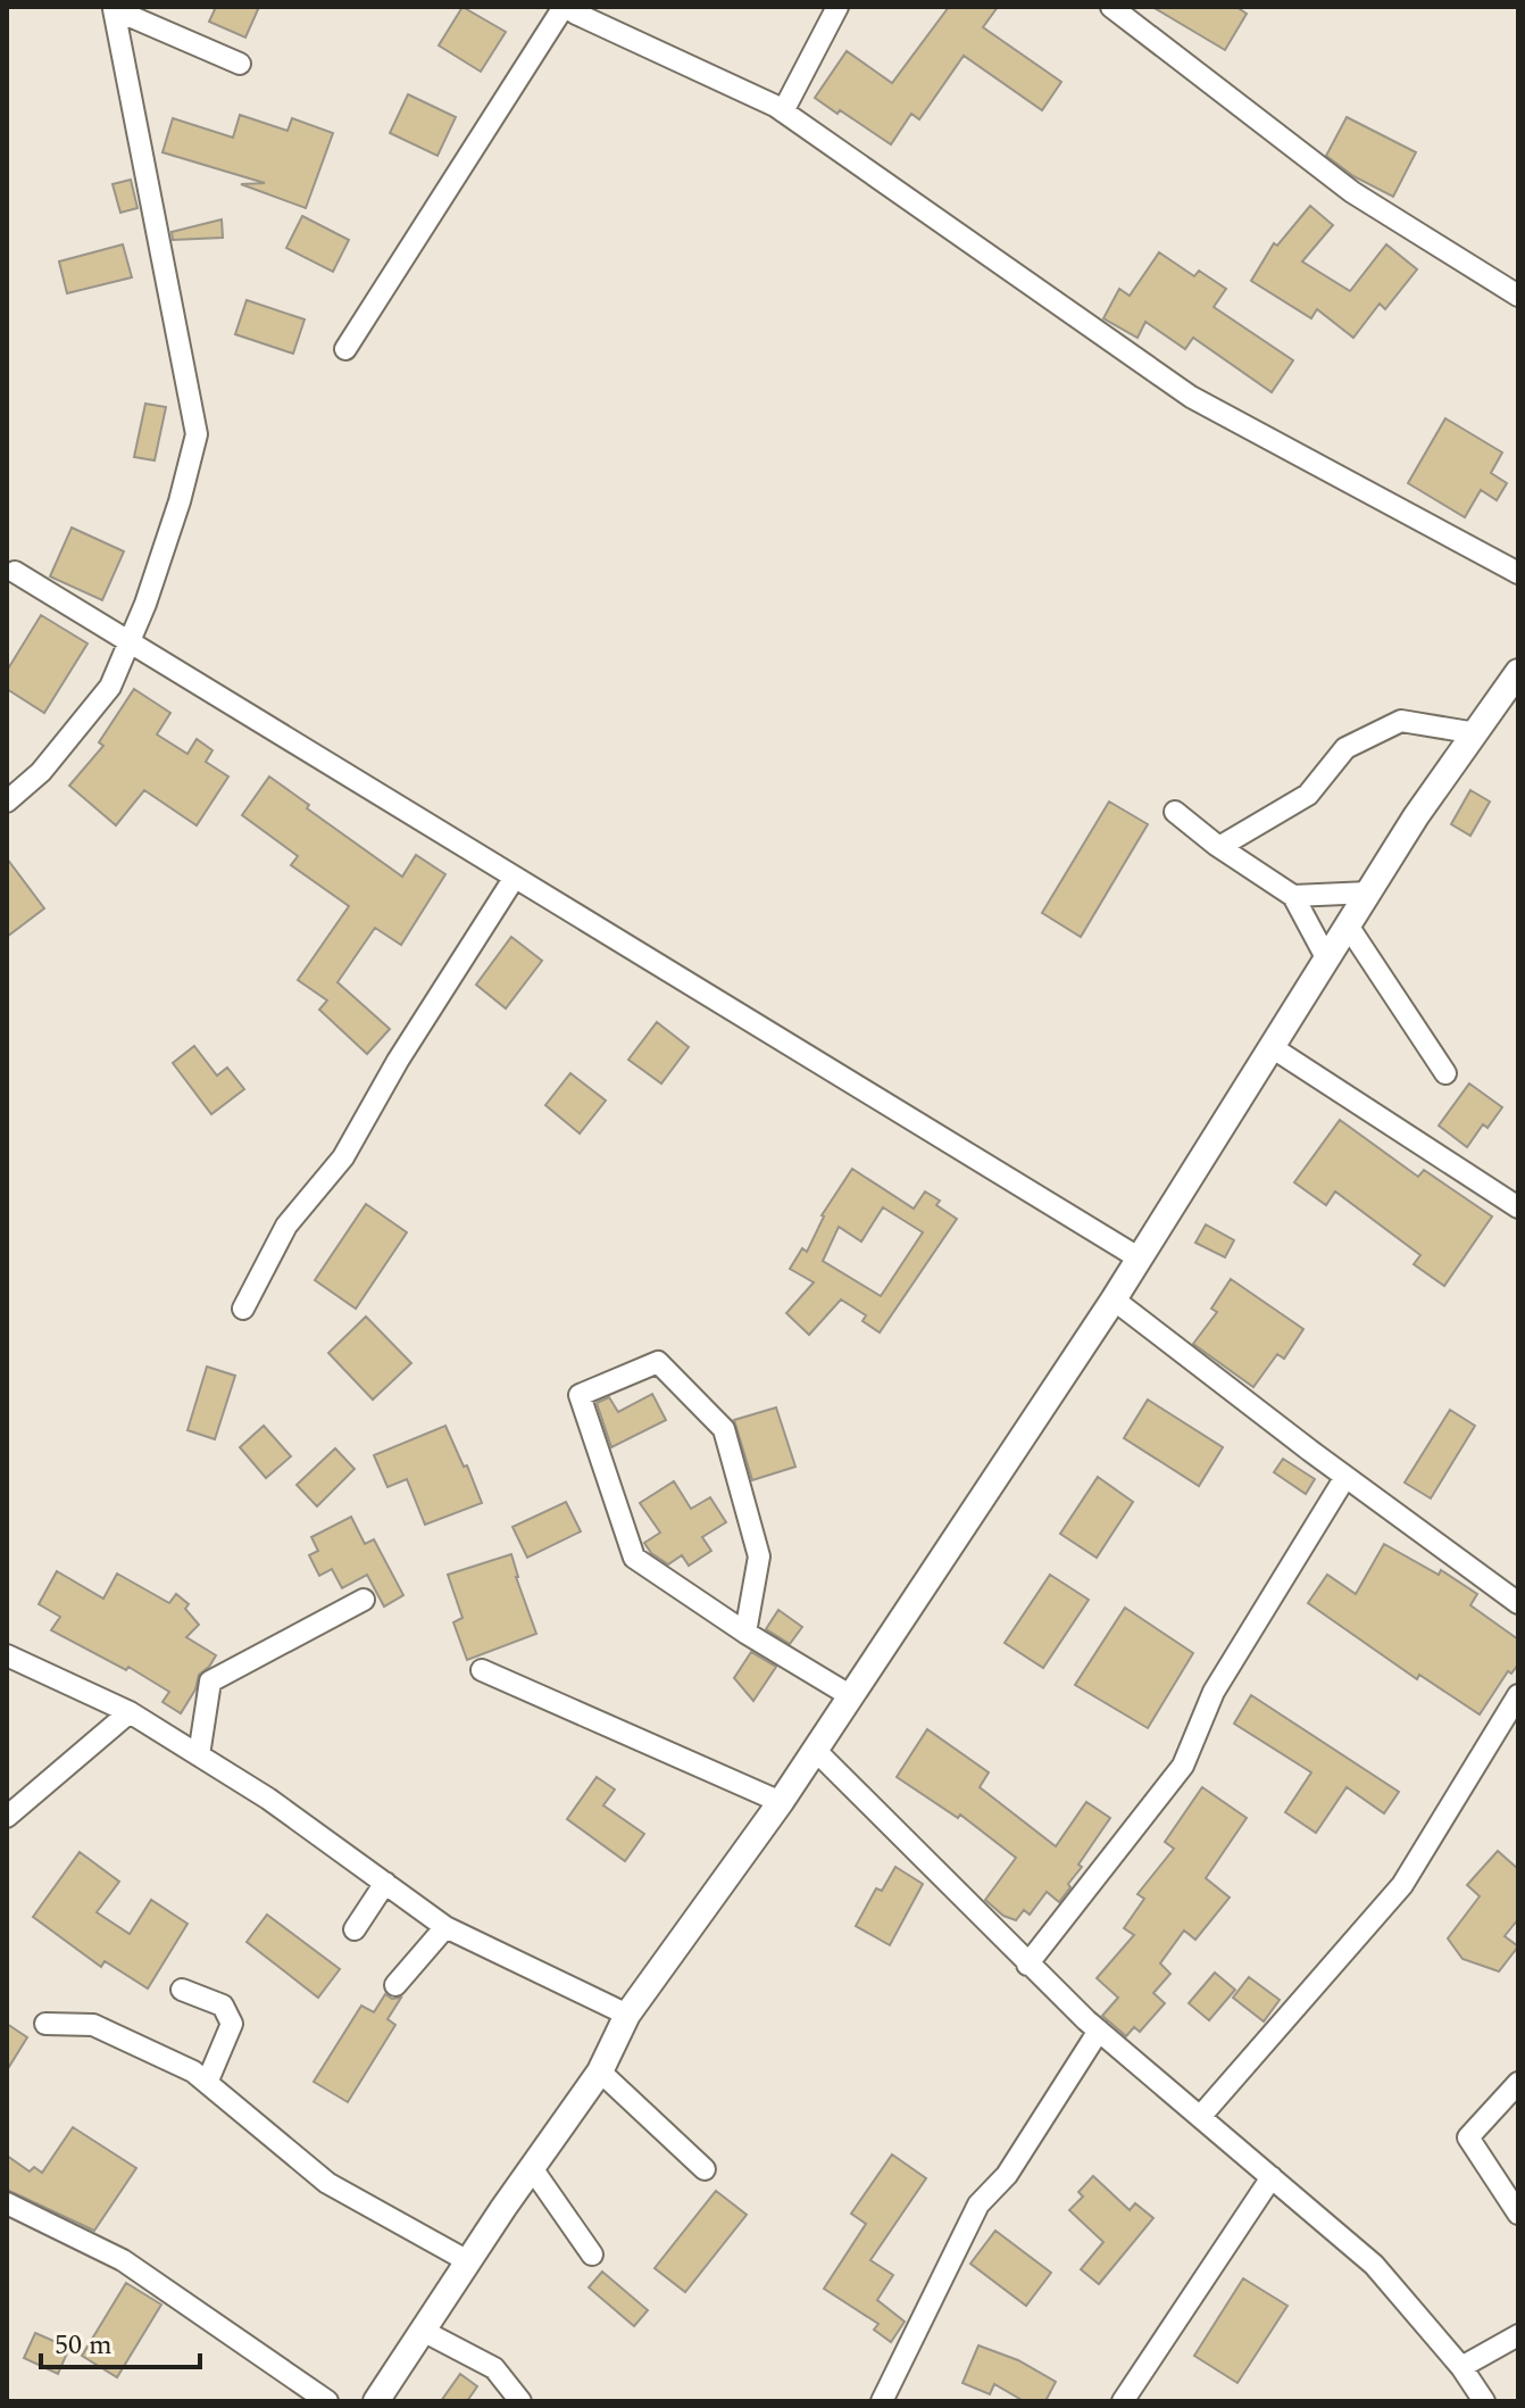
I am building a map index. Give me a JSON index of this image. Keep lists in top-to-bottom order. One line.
{"scale_bar":"50 m"}
